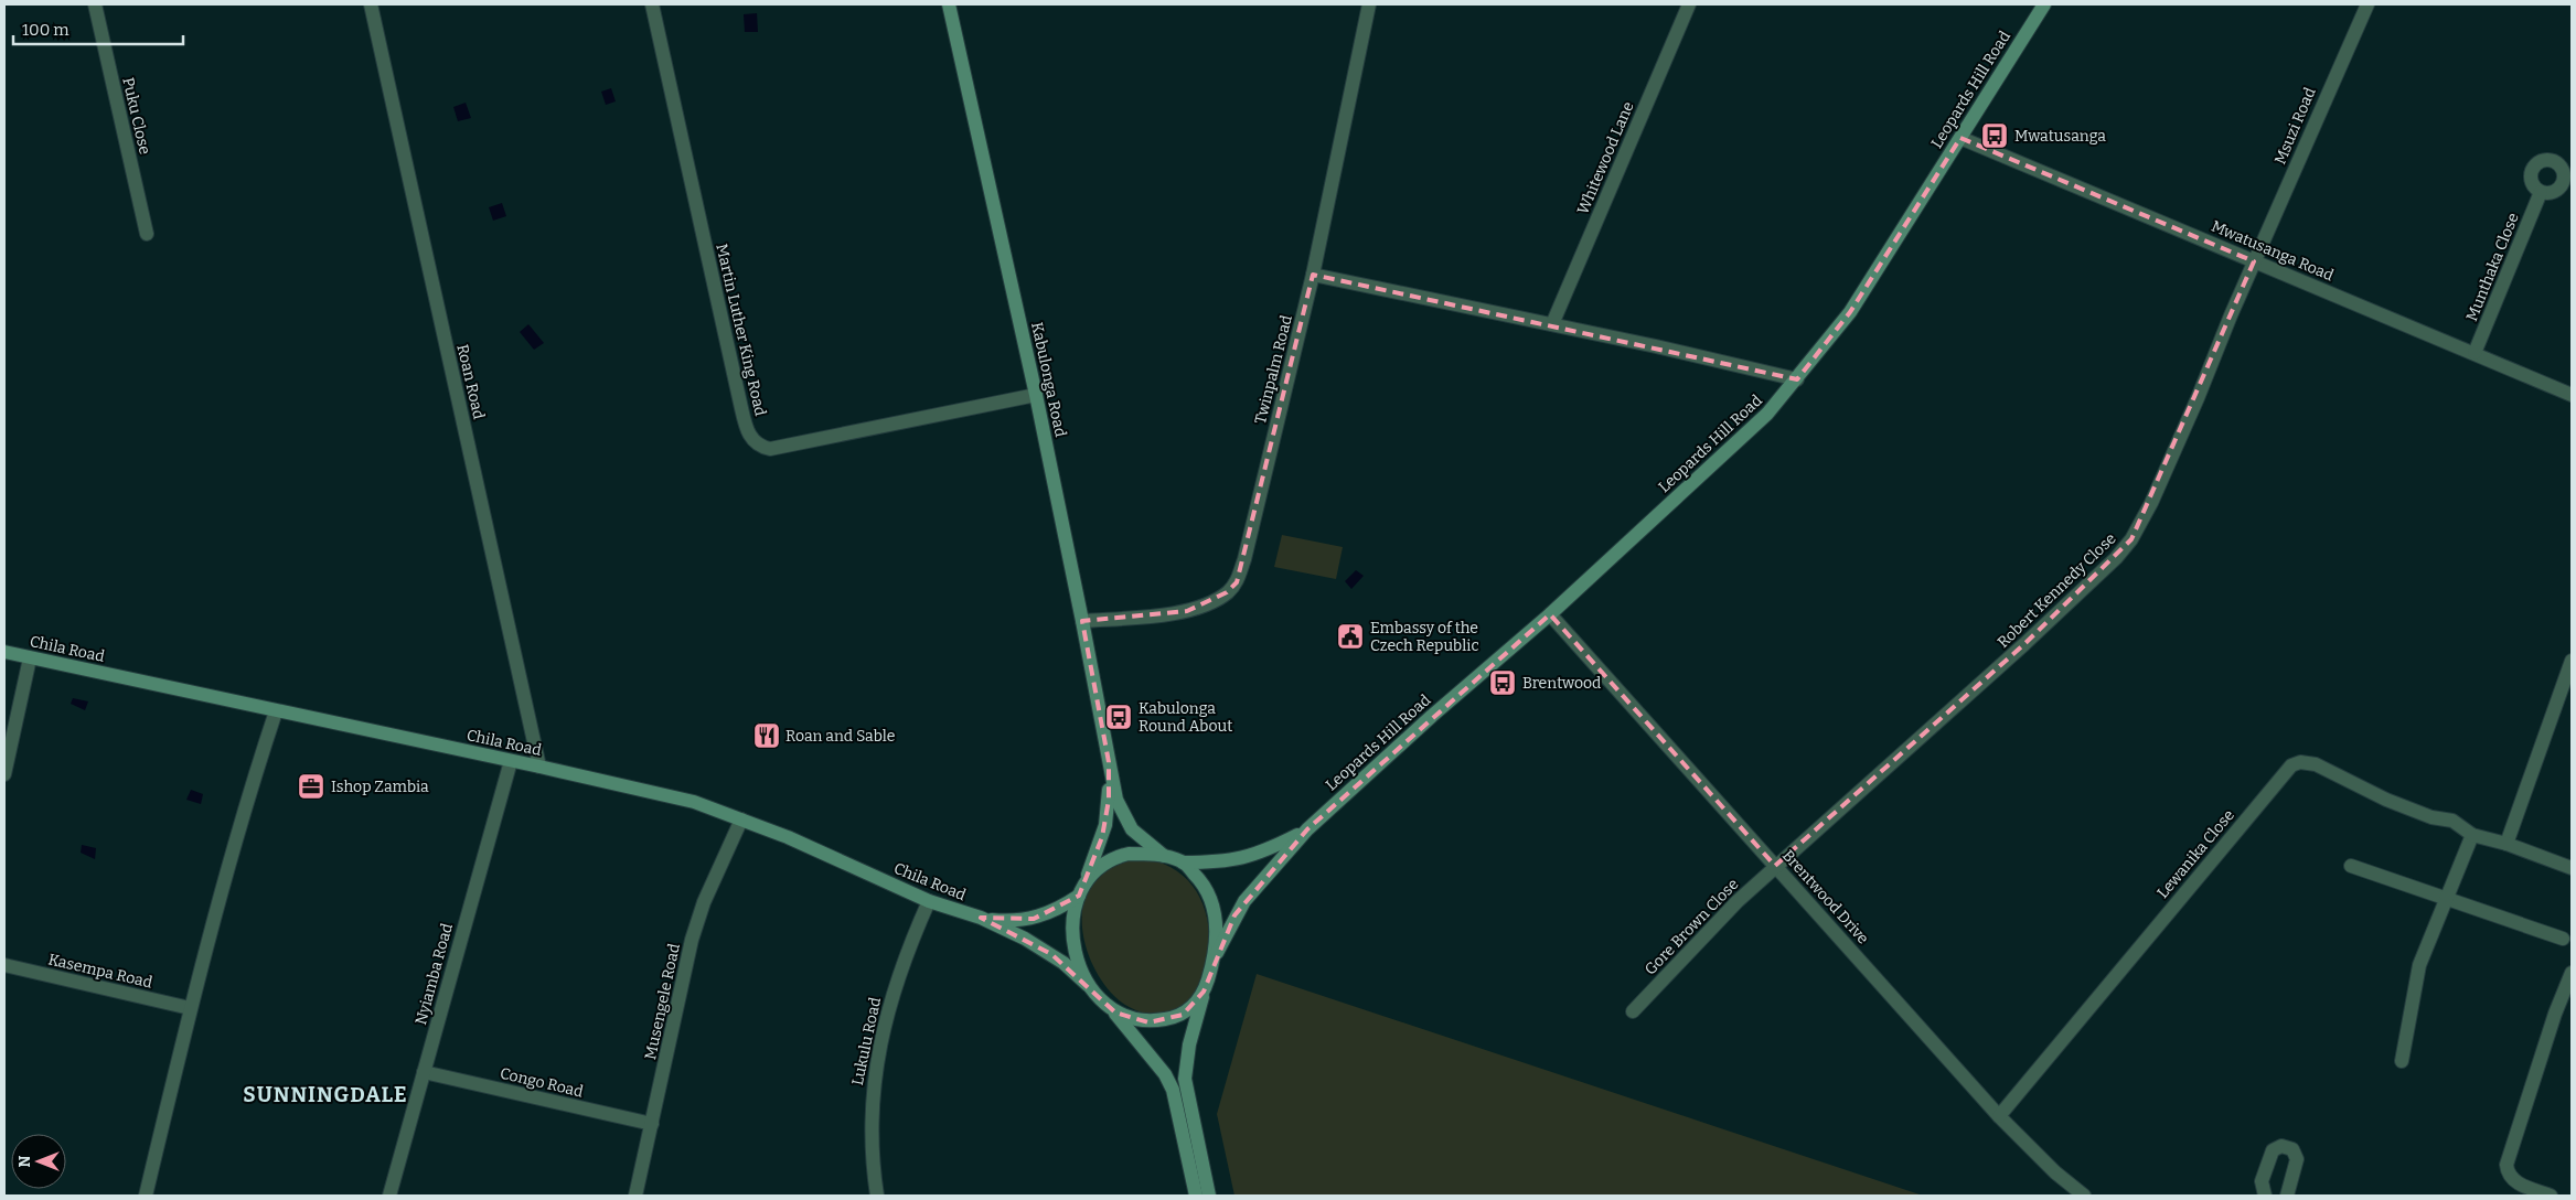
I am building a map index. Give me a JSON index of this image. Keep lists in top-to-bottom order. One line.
{"streets":{"main road":["Leopards Hill Road","Kabulonga Road","Chila Road"],"street":["Puku Close","Msuzi Road","Whitewood Lane","Mwatusanga Road","Munthaka Close","Martin Luther King Road","Twinpalm Road","Roan Road","Robert Kennedy Close","Lewanika Close","Brentwood Drive","Gore Brown Close","Kasempa Road","Nyiamba Road","Musengele Road","Lukulu Road","Congo Road"]},"crossings":[["Leopards Hill Road","Mwatusanga Road"],["Leopards Hill Road","Kabulonga Road"],["Leopards Hill Road","Chila Road"],["Leopards Hill Road","Brentwood Drive"],["Msuzi Road","Mwatusanga Road"],["Msuzi Road","Robert Kennedy Close"],["Mwatusanga Road","Munthaka Close"],["Mwatusanga Road","Robert Kennedy Close"],["Martin Luther King Road","Kabulonga Road"],["Twinpalm Road","Kabulonga Road"],["Kabulonga Road","Chila Road"],["Roan Road","Chila Road"],["Robert Kennedy Close","Brentwood Drive"],["Robert Kennedy Close","Gore Brown Close"],["Chila Road","Nyiamba Road"],["Chila Road","Musengele Road"],["Chila Road","Lukulu Road"],["Lewanika Close","Brentwood Drive"],["Brentwood Drive","Gore Brown Close"],["Nyiamba Road","Congo Road"],["Musengele Road","Congo Road"]],"districts":["SUNNINGDALE"],"places":{"bus stop":["Mwatusanga","Brentwood","Kabulonga Round About"],"public building":["Embassy of the Czech Republic"],"restaurant":["Roan and Sable"],"office":["Ishop Zambia"]},"scale_bar":"100 m","north":"left"}
